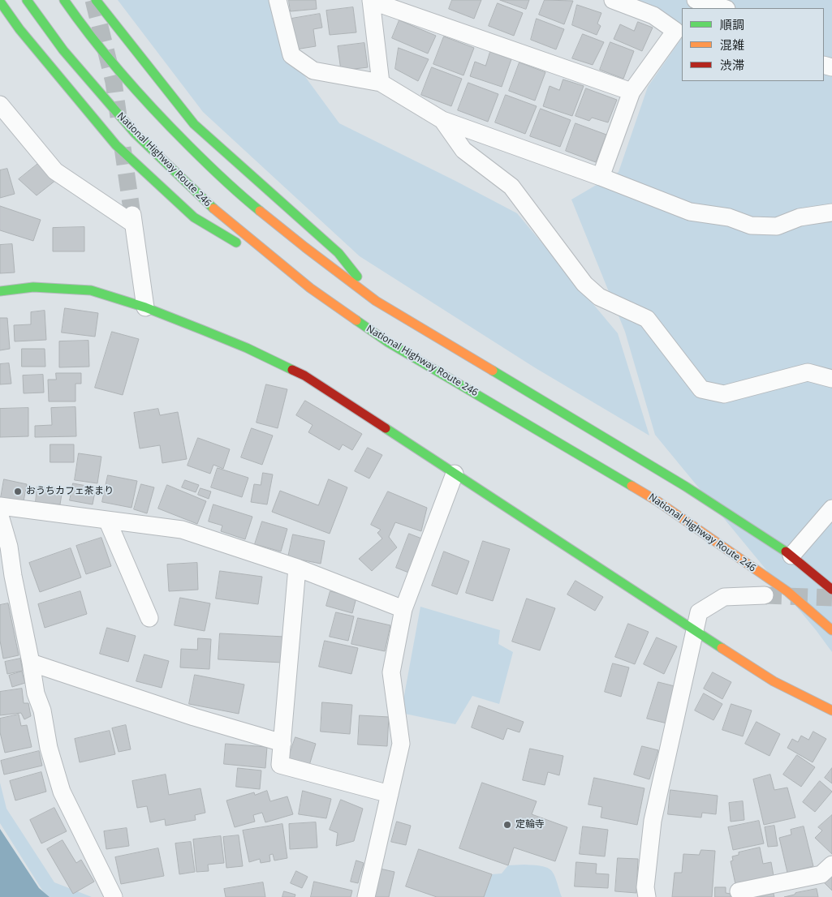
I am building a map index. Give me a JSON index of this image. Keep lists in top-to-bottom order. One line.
{"streets":{"main road":["National Highway Route 246"]},"places":["おうちカフェ茶まり","定輪寺"],"legend":["順調","混雑","渋滞"]}
